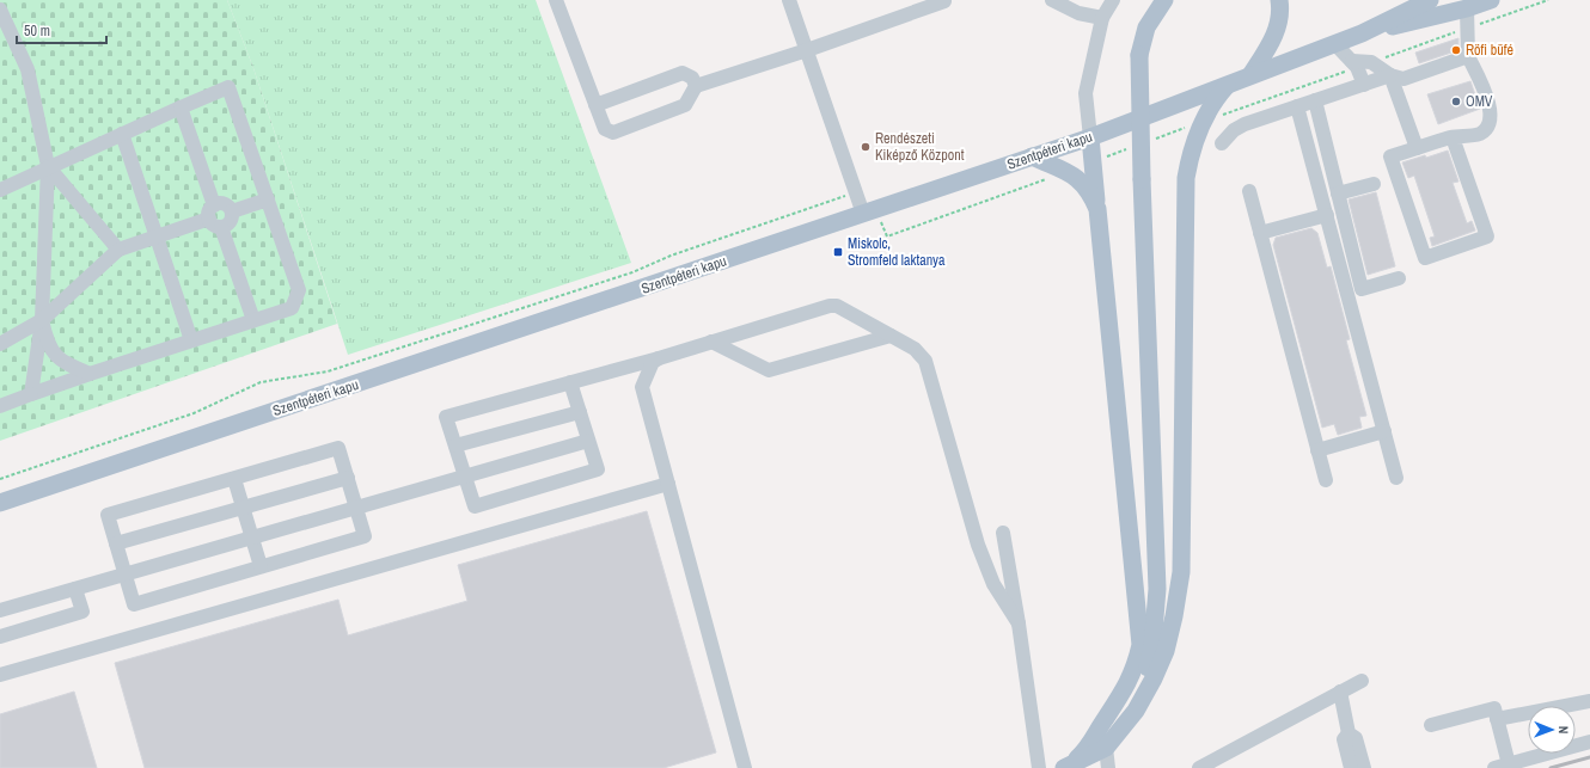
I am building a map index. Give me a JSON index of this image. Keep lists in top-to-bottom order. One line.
{"streets":{"main road":["Szentpéteri kapu"]},"places":{"other":["Röfi büfé","OMV","Rendészeti Kiképző Központ"],"transit":["Miskolc, Stromfeld laktanya"]},"scale_bar":"50 m","north":"right"}
